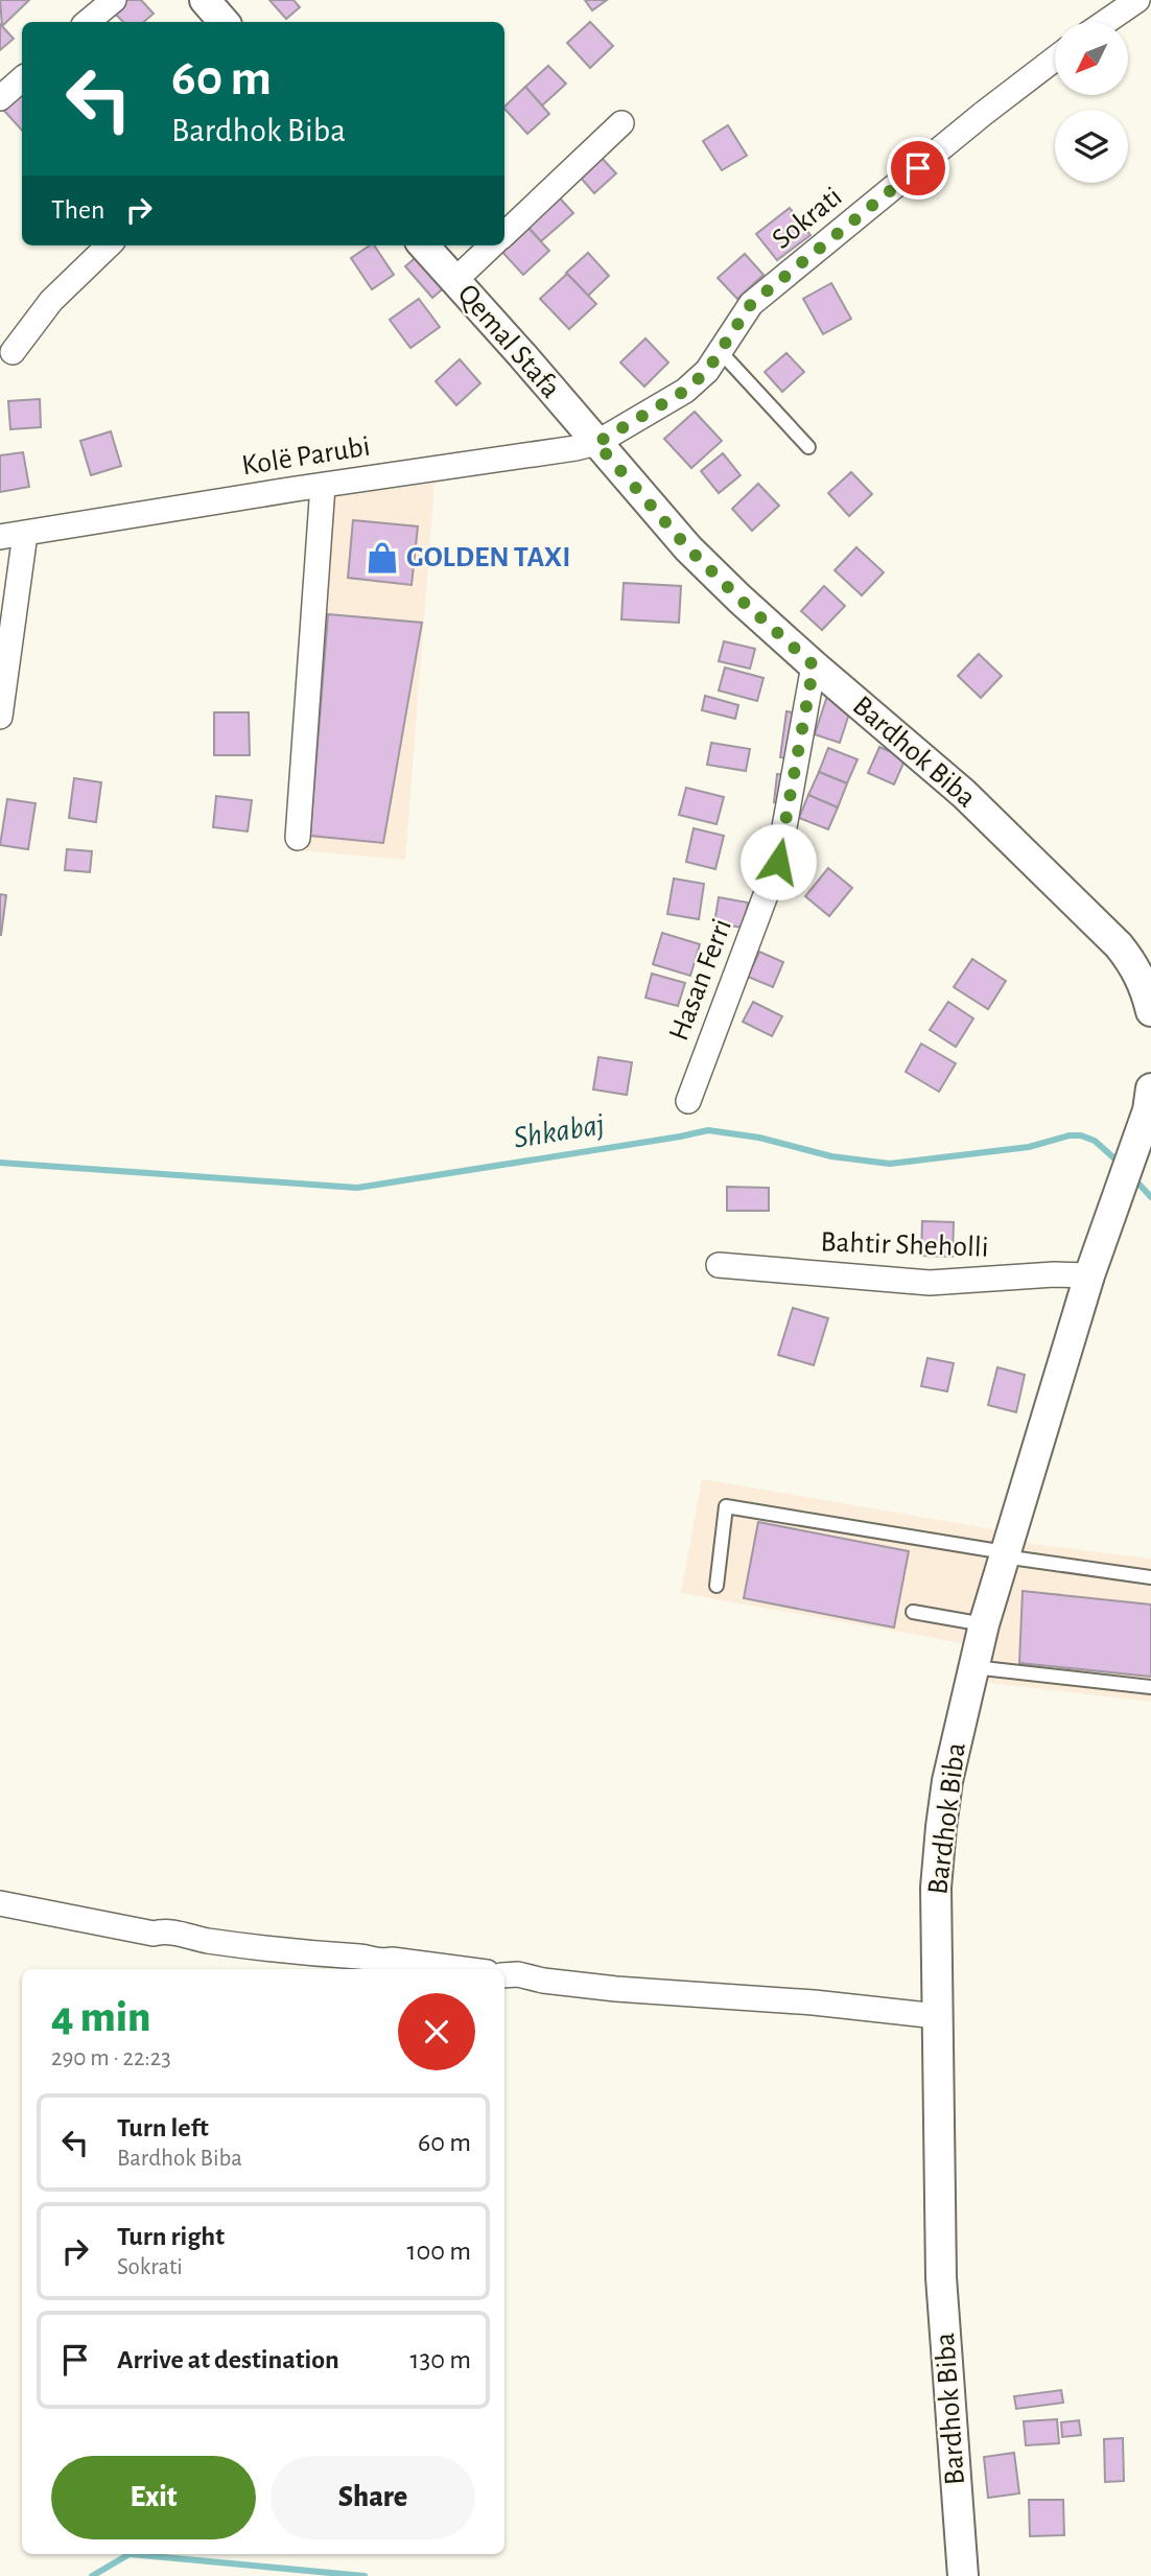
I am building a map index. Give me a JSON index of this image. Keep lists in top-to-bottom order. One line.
{"streets":{"street":["Sokrati","Qemal Stafa","Kolë Parubi","Bardhok Biba","Hasan Ferri","Bahtir Sheholli"]},"crossings":[["Sokrati","Qemal Stafa"],["Sokrati","Kolë Parubi"],["Sokrati","Bardhok Biba"],["Qemal Stafa","Kolë Parubi"],["Qemal Stafa","Bardhok Biba"],["Kolë Parubi","Bardhok Biba"],["Bardhok Biba","Hasan Ferri"],["Bardhok Biba","Bahtir Sheholli"]],"water":["Shkabaj"],"places":{"shop":["GOLDEN TAXI"]},"north":"bottom left","page":{"turn":["60 m","Bardhok Biba"],"then":"Then","heading":["4 min","290 m · 22:23"],"list":[{"name":"Turn left","note":"Bardhok Biba","value":"60 m"},{"name":"Turn right","note":"Sokrati","value":"100 m"},{"name":"Arrive at destination","value":"130 m"}],"buttons":["Exit","Share"]}}
